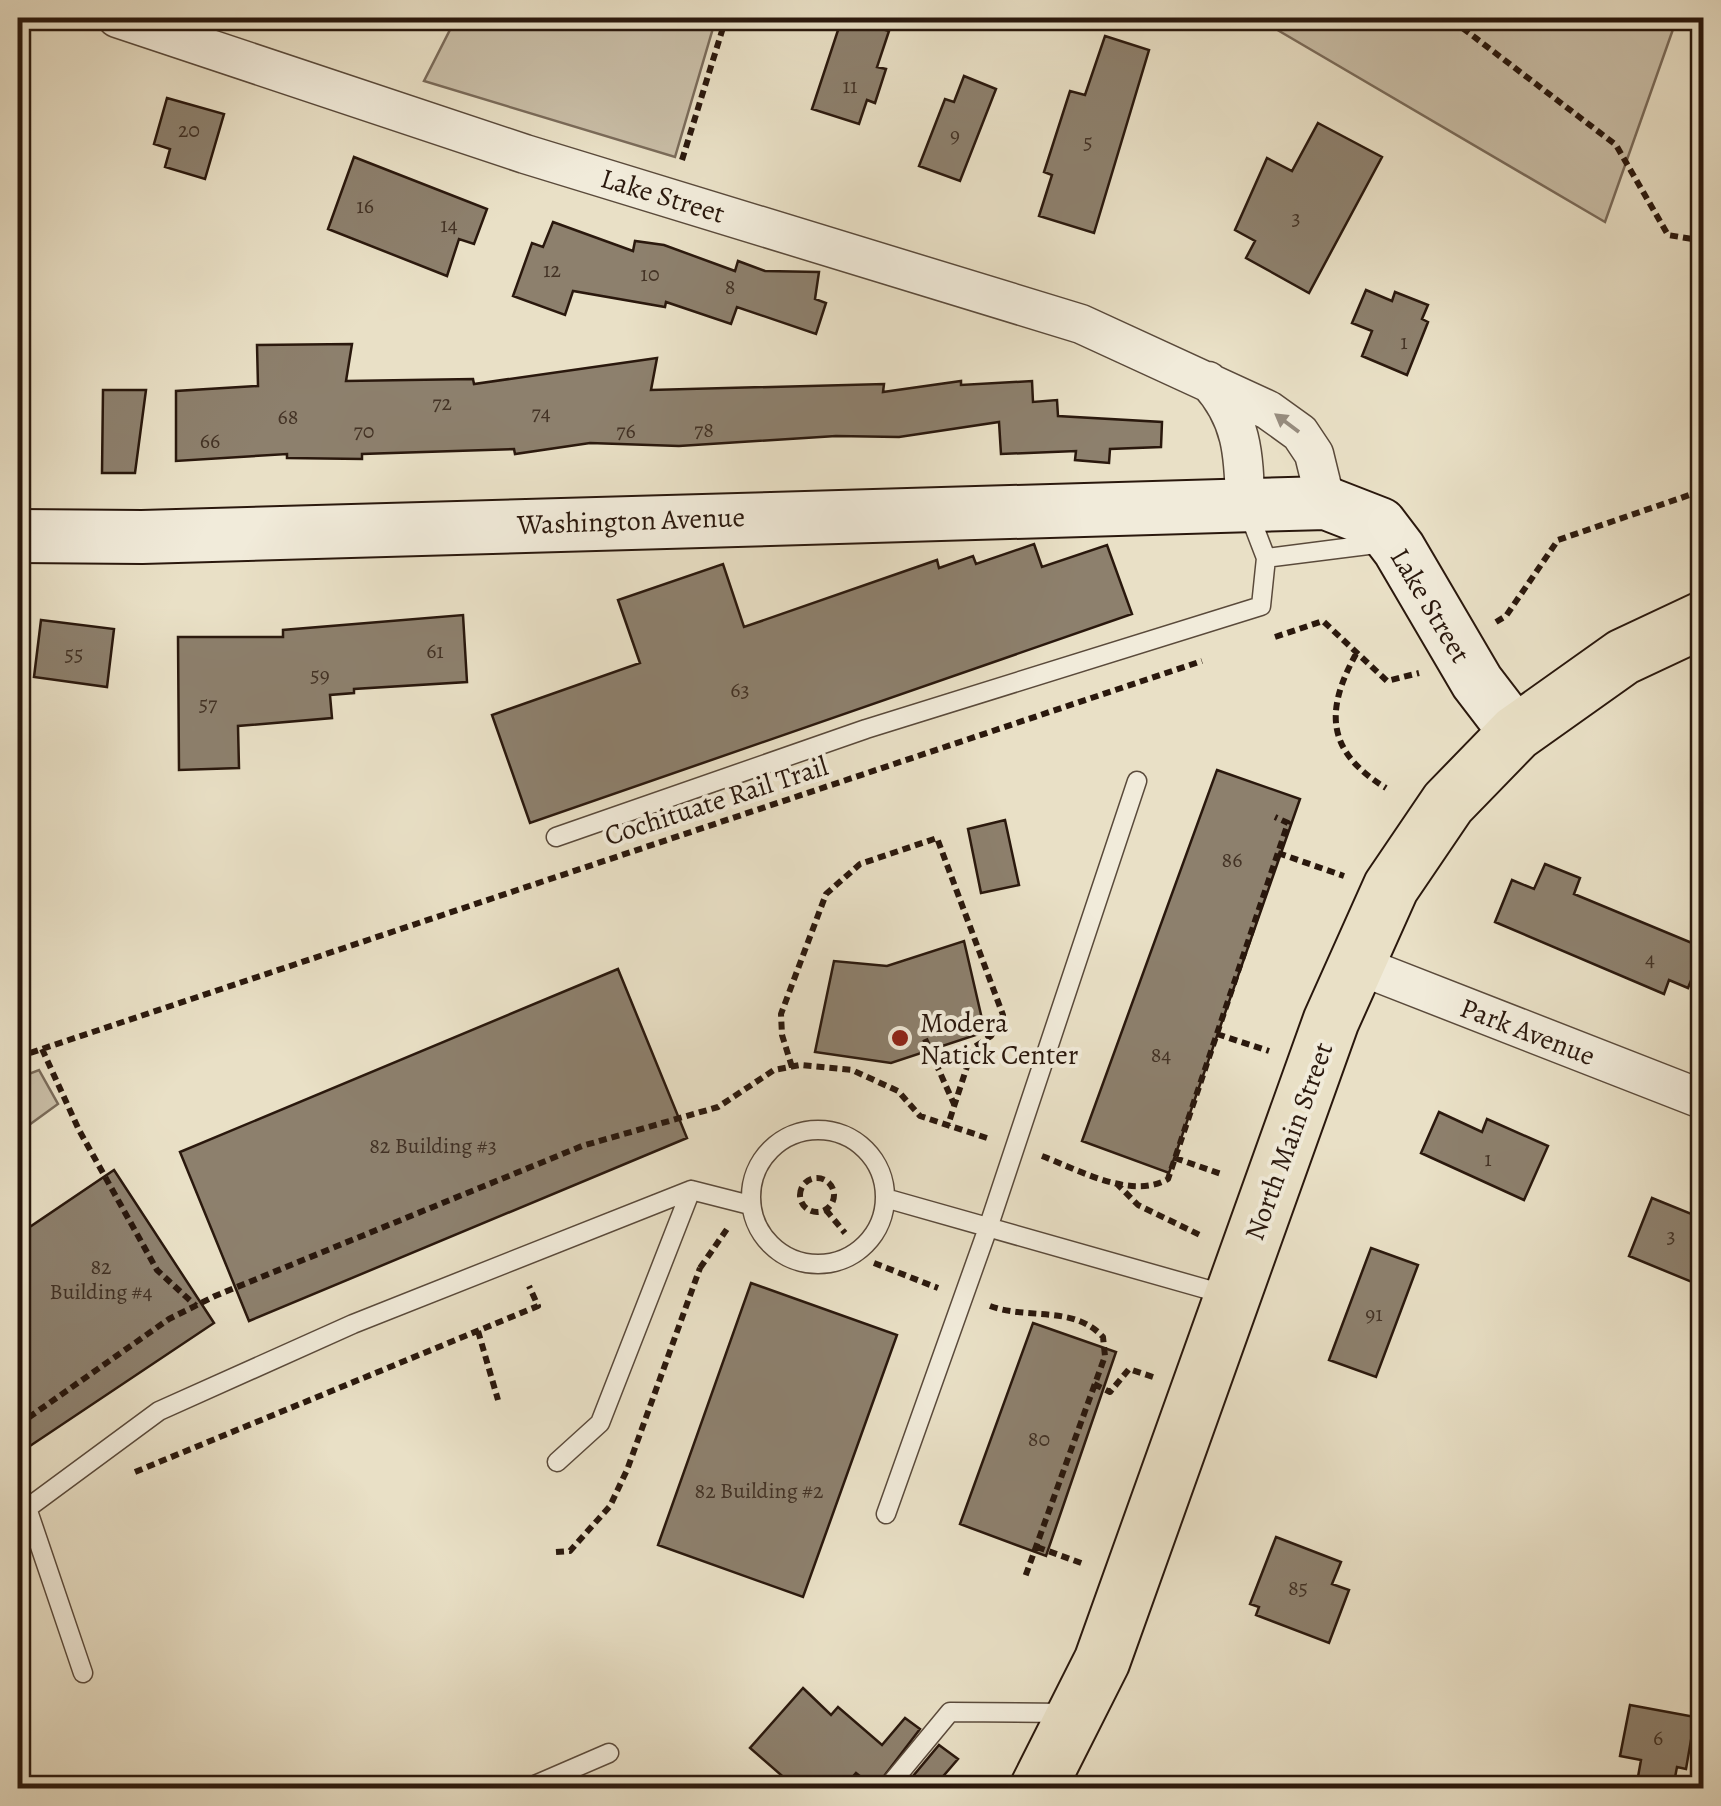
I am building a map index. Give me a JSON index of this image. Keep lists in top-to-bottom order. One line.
{"streets":{"main road":["North Main Street"],"street":["Lake Street","Washington Avenue","Park Avenue"],"path":["Cochituate Rail Trail"]},"crossings":[["Lake Street","Washington Avenue"],["Lake Street","North Main Street"],["Park Avenue","North Main Street"]],"places":["Modera Natick Center"],"house_numbers":["11","20","9","5","16","3","14","12","10","8","1","72","74","68","78","70","76","66","61","55","59","63","57","86","4","84","82 Building #3","1","3","82 Building #4","91","80","82 Building #2","85","6"]}
